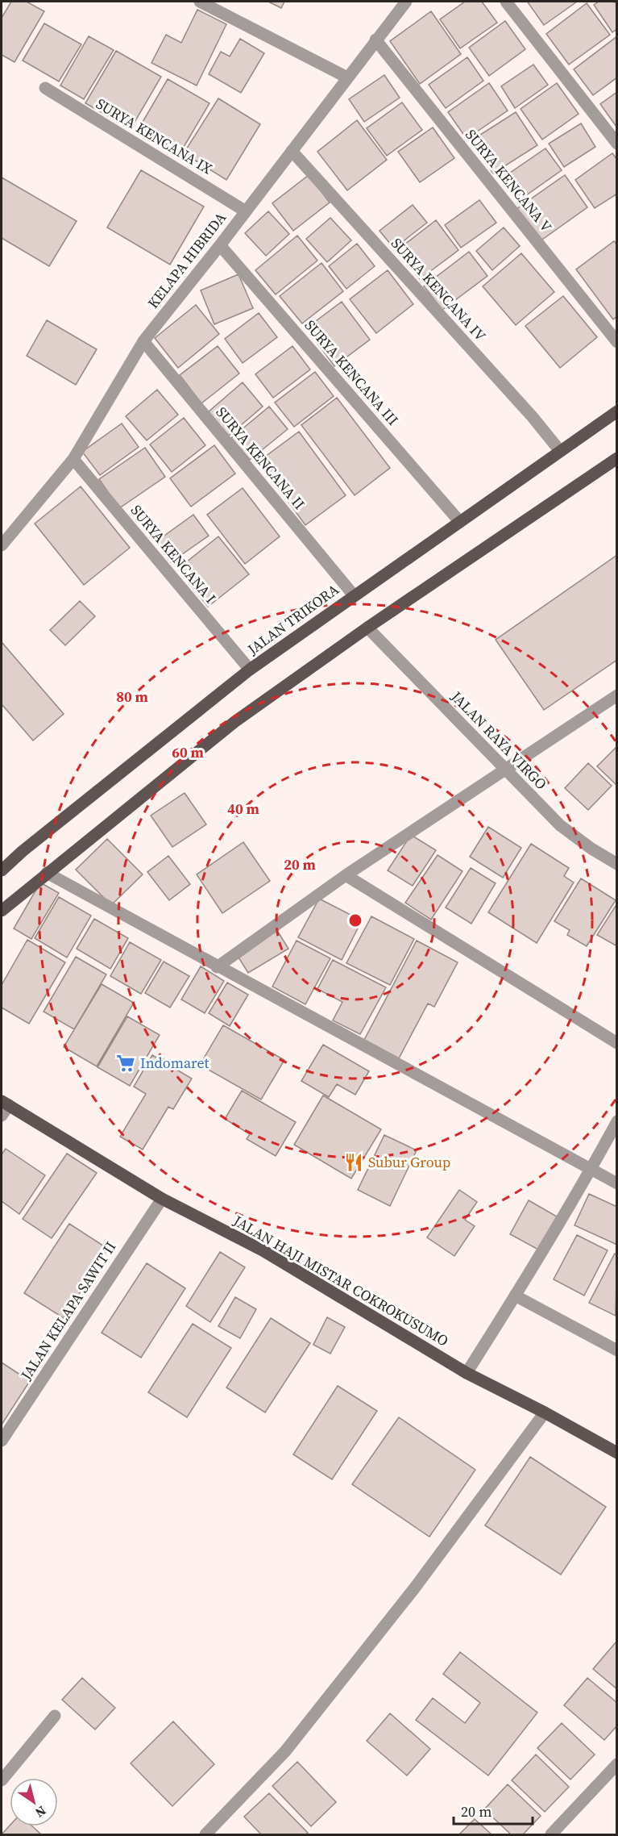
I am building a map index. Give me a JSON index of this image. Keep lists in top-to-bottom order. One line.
{"streets":{"main road":["JALAN TRIKORA","JALAN HAJI MISTAR COKROKUSUMO"],"street":["SURYA KENCANA IX","SURYA KENCANA V","KELAPA HIBRIDA","SURYA KENCANA IV","SURYA KENCANA III","SURYA KENCANA II","SURYA KENCANA I","JALAN RAYA VIRGO","JALAN KELAPA SAWIT II"]},"crossings":[["SURYA KENCANA IX","KELAPA HIBRIDA"],["SURYA KENCANA V","KELAPA HIBRIDA"],["KELAPA HIBRIDA","SURYA KENCANA IV"],["KELAPA HIBRIDA","SURYA KENCANA III"],["KELAPA HIBRIDA","SURYA KENCANA II"],["KELAPA HIBRIDA","SURYA KENCANA I"],["SURYA KENCANA IV","JALAN TRIKORA"],["SURYA KENCANA III","JALAN TRIKORA"],["SURYA KENCANA II","JALAN TRIKORA"],["SURYA KENCANA I","JALAN TRIKORA"],["JALAN HAJI MISTAR COKROKUSUMO","JALAN KELAPA SAWIT II"]],"places":{"supermarket":["Indomaret"],"restaurant":["Subur Group"]},"scale_bar":"20 m","north":"bottom right","rings":["80 m","60 m","40 m","20 m"]}
